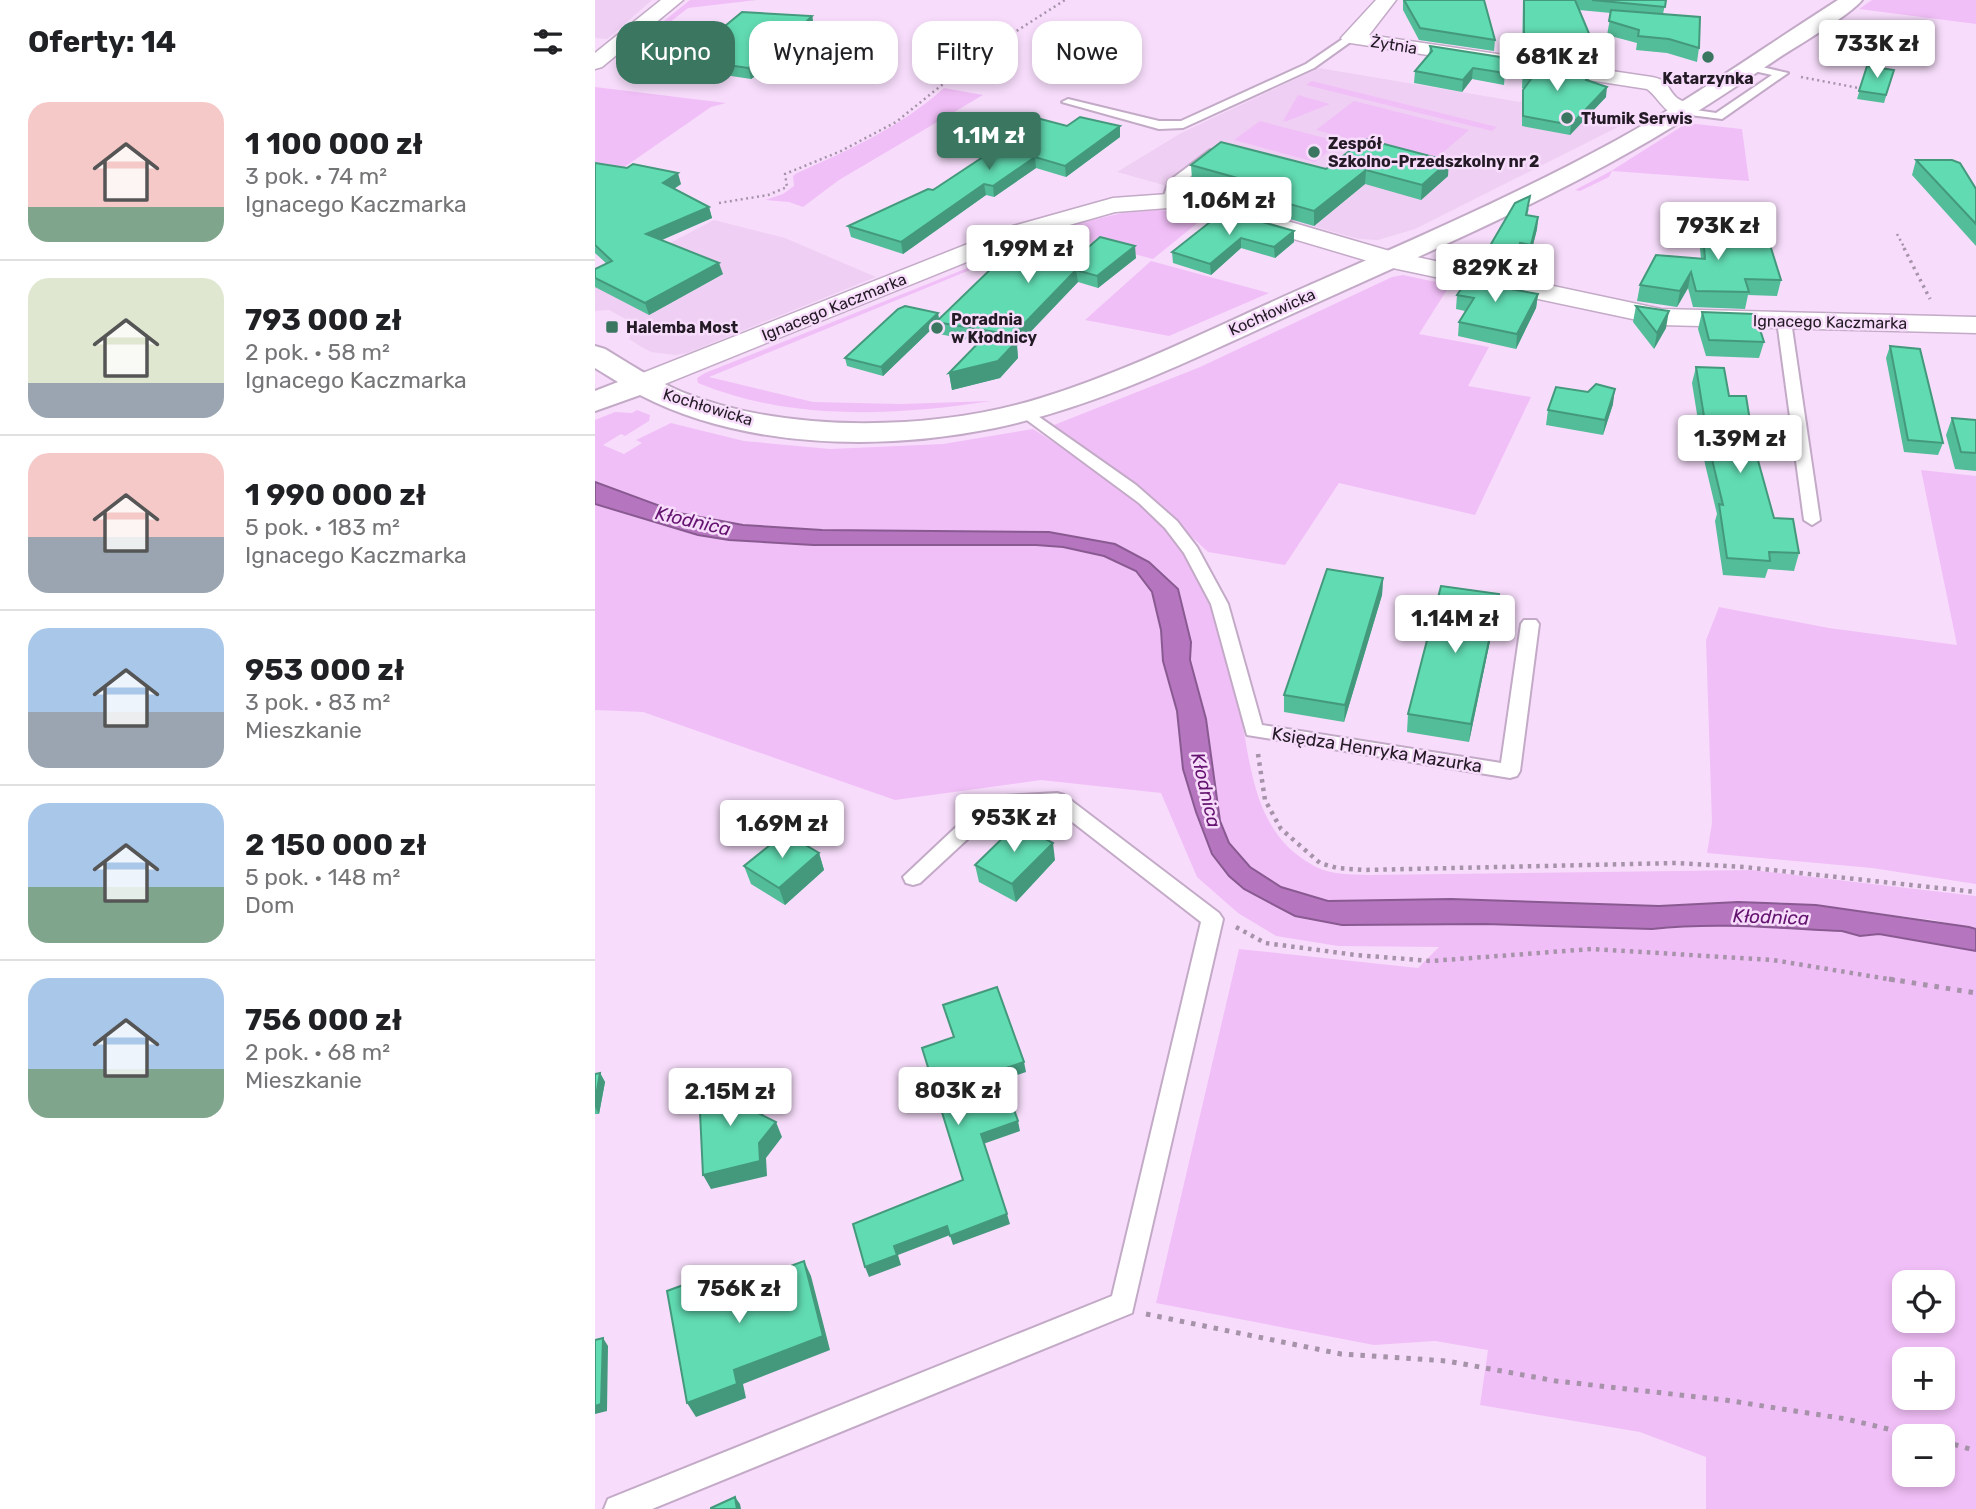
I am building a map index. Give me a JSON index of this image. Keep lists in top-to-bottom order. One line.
{"streets":{"street":["Żytnia","Ignacego Kaczmarka","Kochłowicka"],"lane":["Księdza Henryka Mazurka"]},"crossings":[["Żytnia","Kochłowicka"],["Ignacego Kaczmarka","Kochłowicka"],["Kochłowicka","Księdza Henryka Mazurka"]],"water":["Kłodnica"],"places":{"other":["Katarzynka","Tłumik Serwis","Zespół Szkolno-Przedszkolny nr 2","Poradnia w Kłodnicy"],"transit":["Halemba Most"]},"page":{"heading":"Oferty: 14","price":["733K zł","681K zł","1.1M zł","1.06M zł","793K zł","1.99M zł","829K zł","1.39M zł","1.14M zł","953K zł","1.69M zł","803K zł","2.15M zł","756K zł"],"chip":["Kupno","Wynajem","Filtry","Nowe"],"list":[{"name":"1 100 000 zł","note":"3 pok. · 74 m² · Ignacego Kaczmarka"},{"name":"793 000 zł","note":"2 pok. · 58 m² · Ignacego Kaczmarka"},{"name":"1 990 000 zł","note":"5 pok. · 183 m² · Ignacego Kaczmarka"},{"name":"953 000 zł","note":"3 pok. · 83 m² · Mieszkanie"},{"name":"2 150 000 zł","note":"5 pok. · 148 m² · Dom"},{"name":"756 000 zł","note":"2 pok. · 68 m² · Mieszkanie"}],"map_buttons":["+","−"]}}
